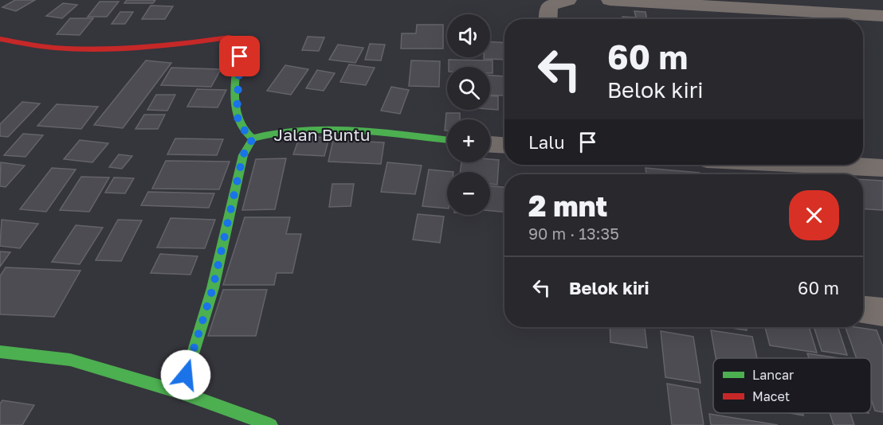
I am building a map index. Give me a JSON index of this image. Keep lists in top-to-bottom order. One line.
{"streets":{"street":["Jalan Buntu"]},"legend":["Lancar","Macet"],"page":{"map_buttons":["+","−"],"turn":["60 m","Belok kiri"],"then":"Lalu","heading":["2 mnt","90 m · 13:35"],"list":[{"name":"Belok kiri","value":"60 m"}]}}
